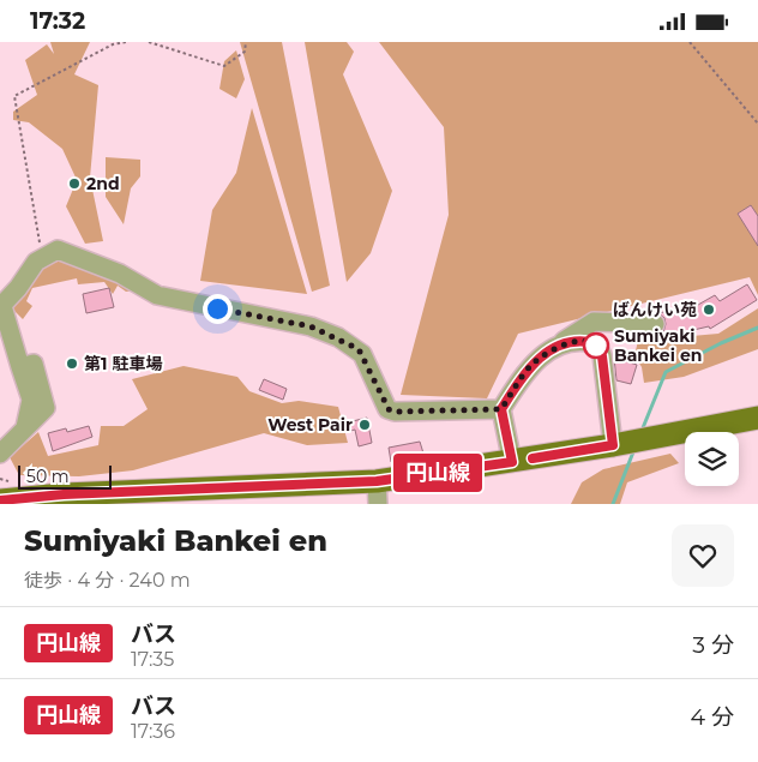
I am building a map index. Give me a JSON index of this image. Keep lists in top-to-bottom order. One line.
{"places":["2nd","ばんけい苑","Sumiyaki Bankei en","第1 駐車場","West Pair"],"lines":["bus line 円山線"],"scale_bar":"50 m","page":{"status":"17:32","on_map":"円山線","scale":"50 m","heading":["Sumiyaki Bankei en","徒歩 · 4 分 · 240 m"],"list":[{"mark":"円山線","name":"バス","note":"17:35","value":"3 分"},{"mark":"円山線","name":"バス","note":"17:36","value":"4 分"}]}}
